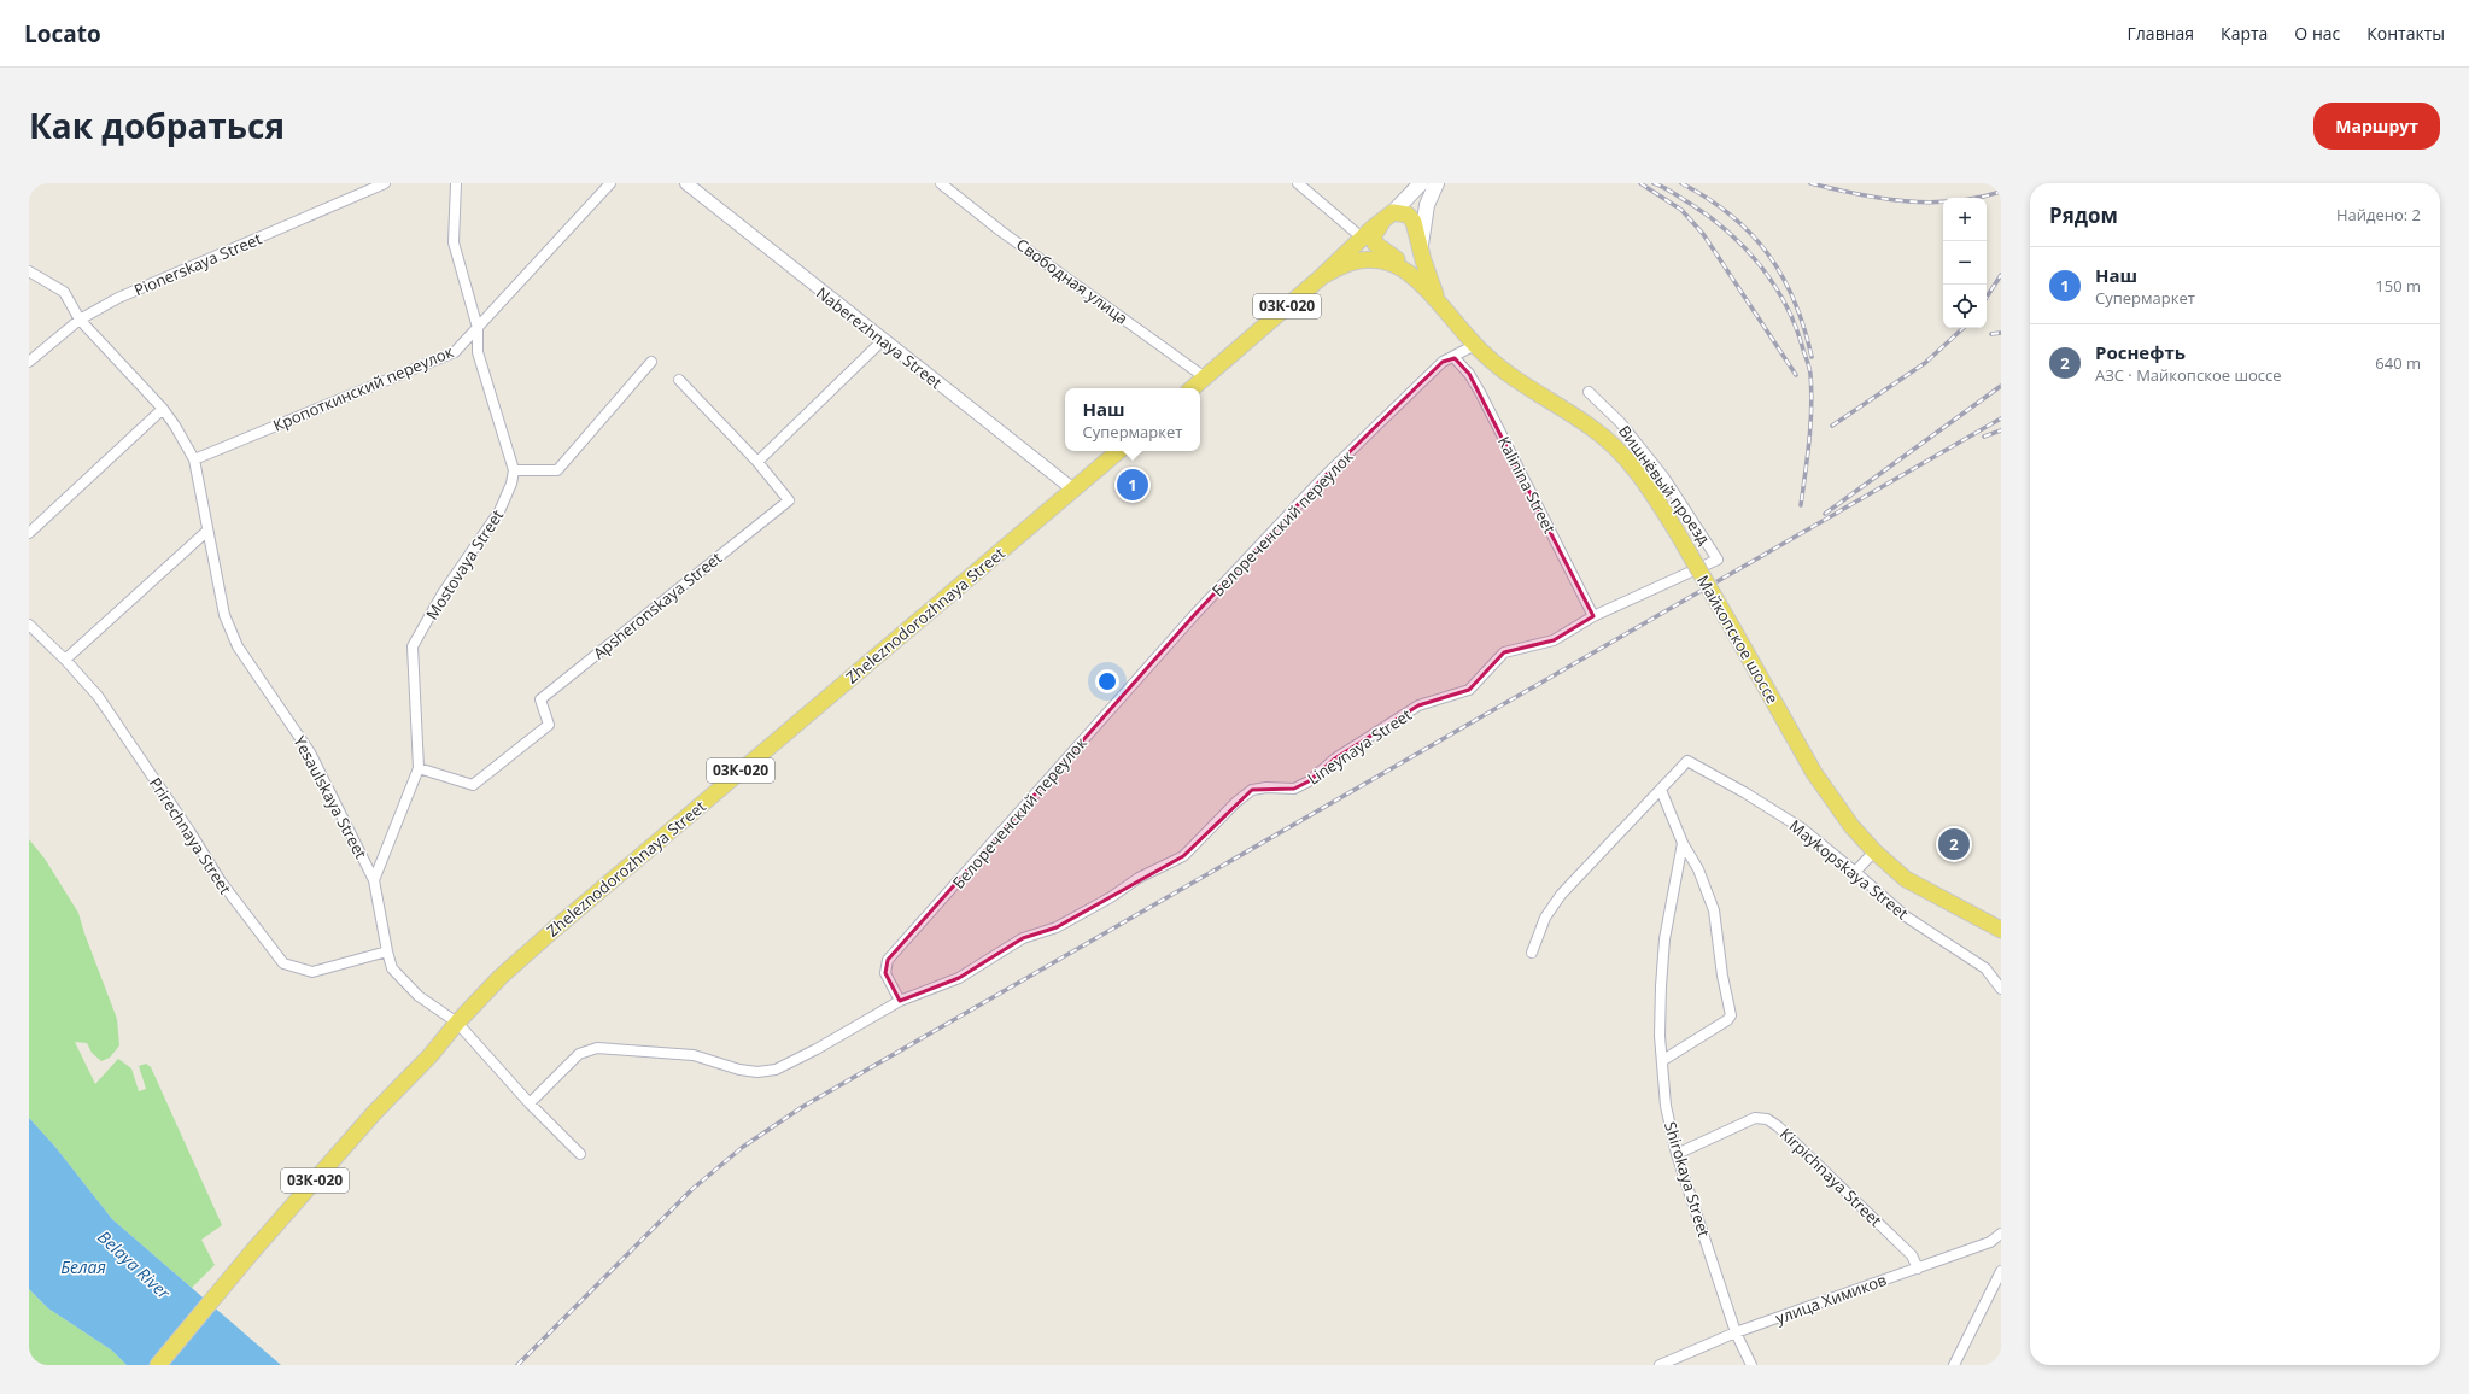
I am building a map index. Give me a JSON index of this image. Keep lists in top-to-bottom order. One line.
{"streets":{"main road":["03К-020","Zheleznodorozhnaya Street","Майкопское шоссе"],"street":["Pionerskaya Street","Свободная улица","Naberezhnaya Street","Кропоткинский переулок","Kalinina Street","Вишнёвый проезд","Белореченский переулок","Mostovaya Street","Apsheronskaya Street","Lineynaya Street","Yesaulskaya Street","Prirechnaya Street","Maykopskaya Street","Kirpichnaya Street","Shirokaya Street","улица Химиков"]},"crossings":[["Pionerskaya Street","Yesaulskaya Street"],["Свободная улица","03К-020"],["Naberezhnaya Street","Zheleznodorozhnaya Street"],["Кропоткинский переулок","Yesaulskaya Street"],["Kalinina Street","Белореченский переулок"],["Kalinina Street","Lineynaya Street"],["Вишнёвый проезд","Lineynaya Street"],["Белореченский переулок","Майкопское шоссе"],["Белореченский переулок","Lineynaya Street"],["Mostovaya Street","Apsheronskaya Street"],["Mostovaya Street","Yesaulskaya Street"],["Zheleznodorozhnaya Street","Yesaulskaya Street"],["Yesaulskaya Street","Prirechnaya Street"],["Kirpichnaya Street","Shirokaya Street"],["Kirpichnaya Street","улица Химиков"],["Shirokaya Street","улица Химиков"]],"water":["Belaya River","Белая"],"page":{"header":"Locato","nav":["Главная","Карта","О нас","Контакты"],"title":"Как добраться","buttons":"Маршрут","heading":["Рядом","Найдено: 2"],"map_buttons":["+","−"],"list":[{"mark":"1","name":"Наш","note":"Супермаркет","value":"150 m"},{"mark":"2","name":"Роснефть","note":"АЗС · Майкопское шоссе","value":"640 m"}],"popup":["Наш","Супермаркет"],"pins":["1","2"]}}
